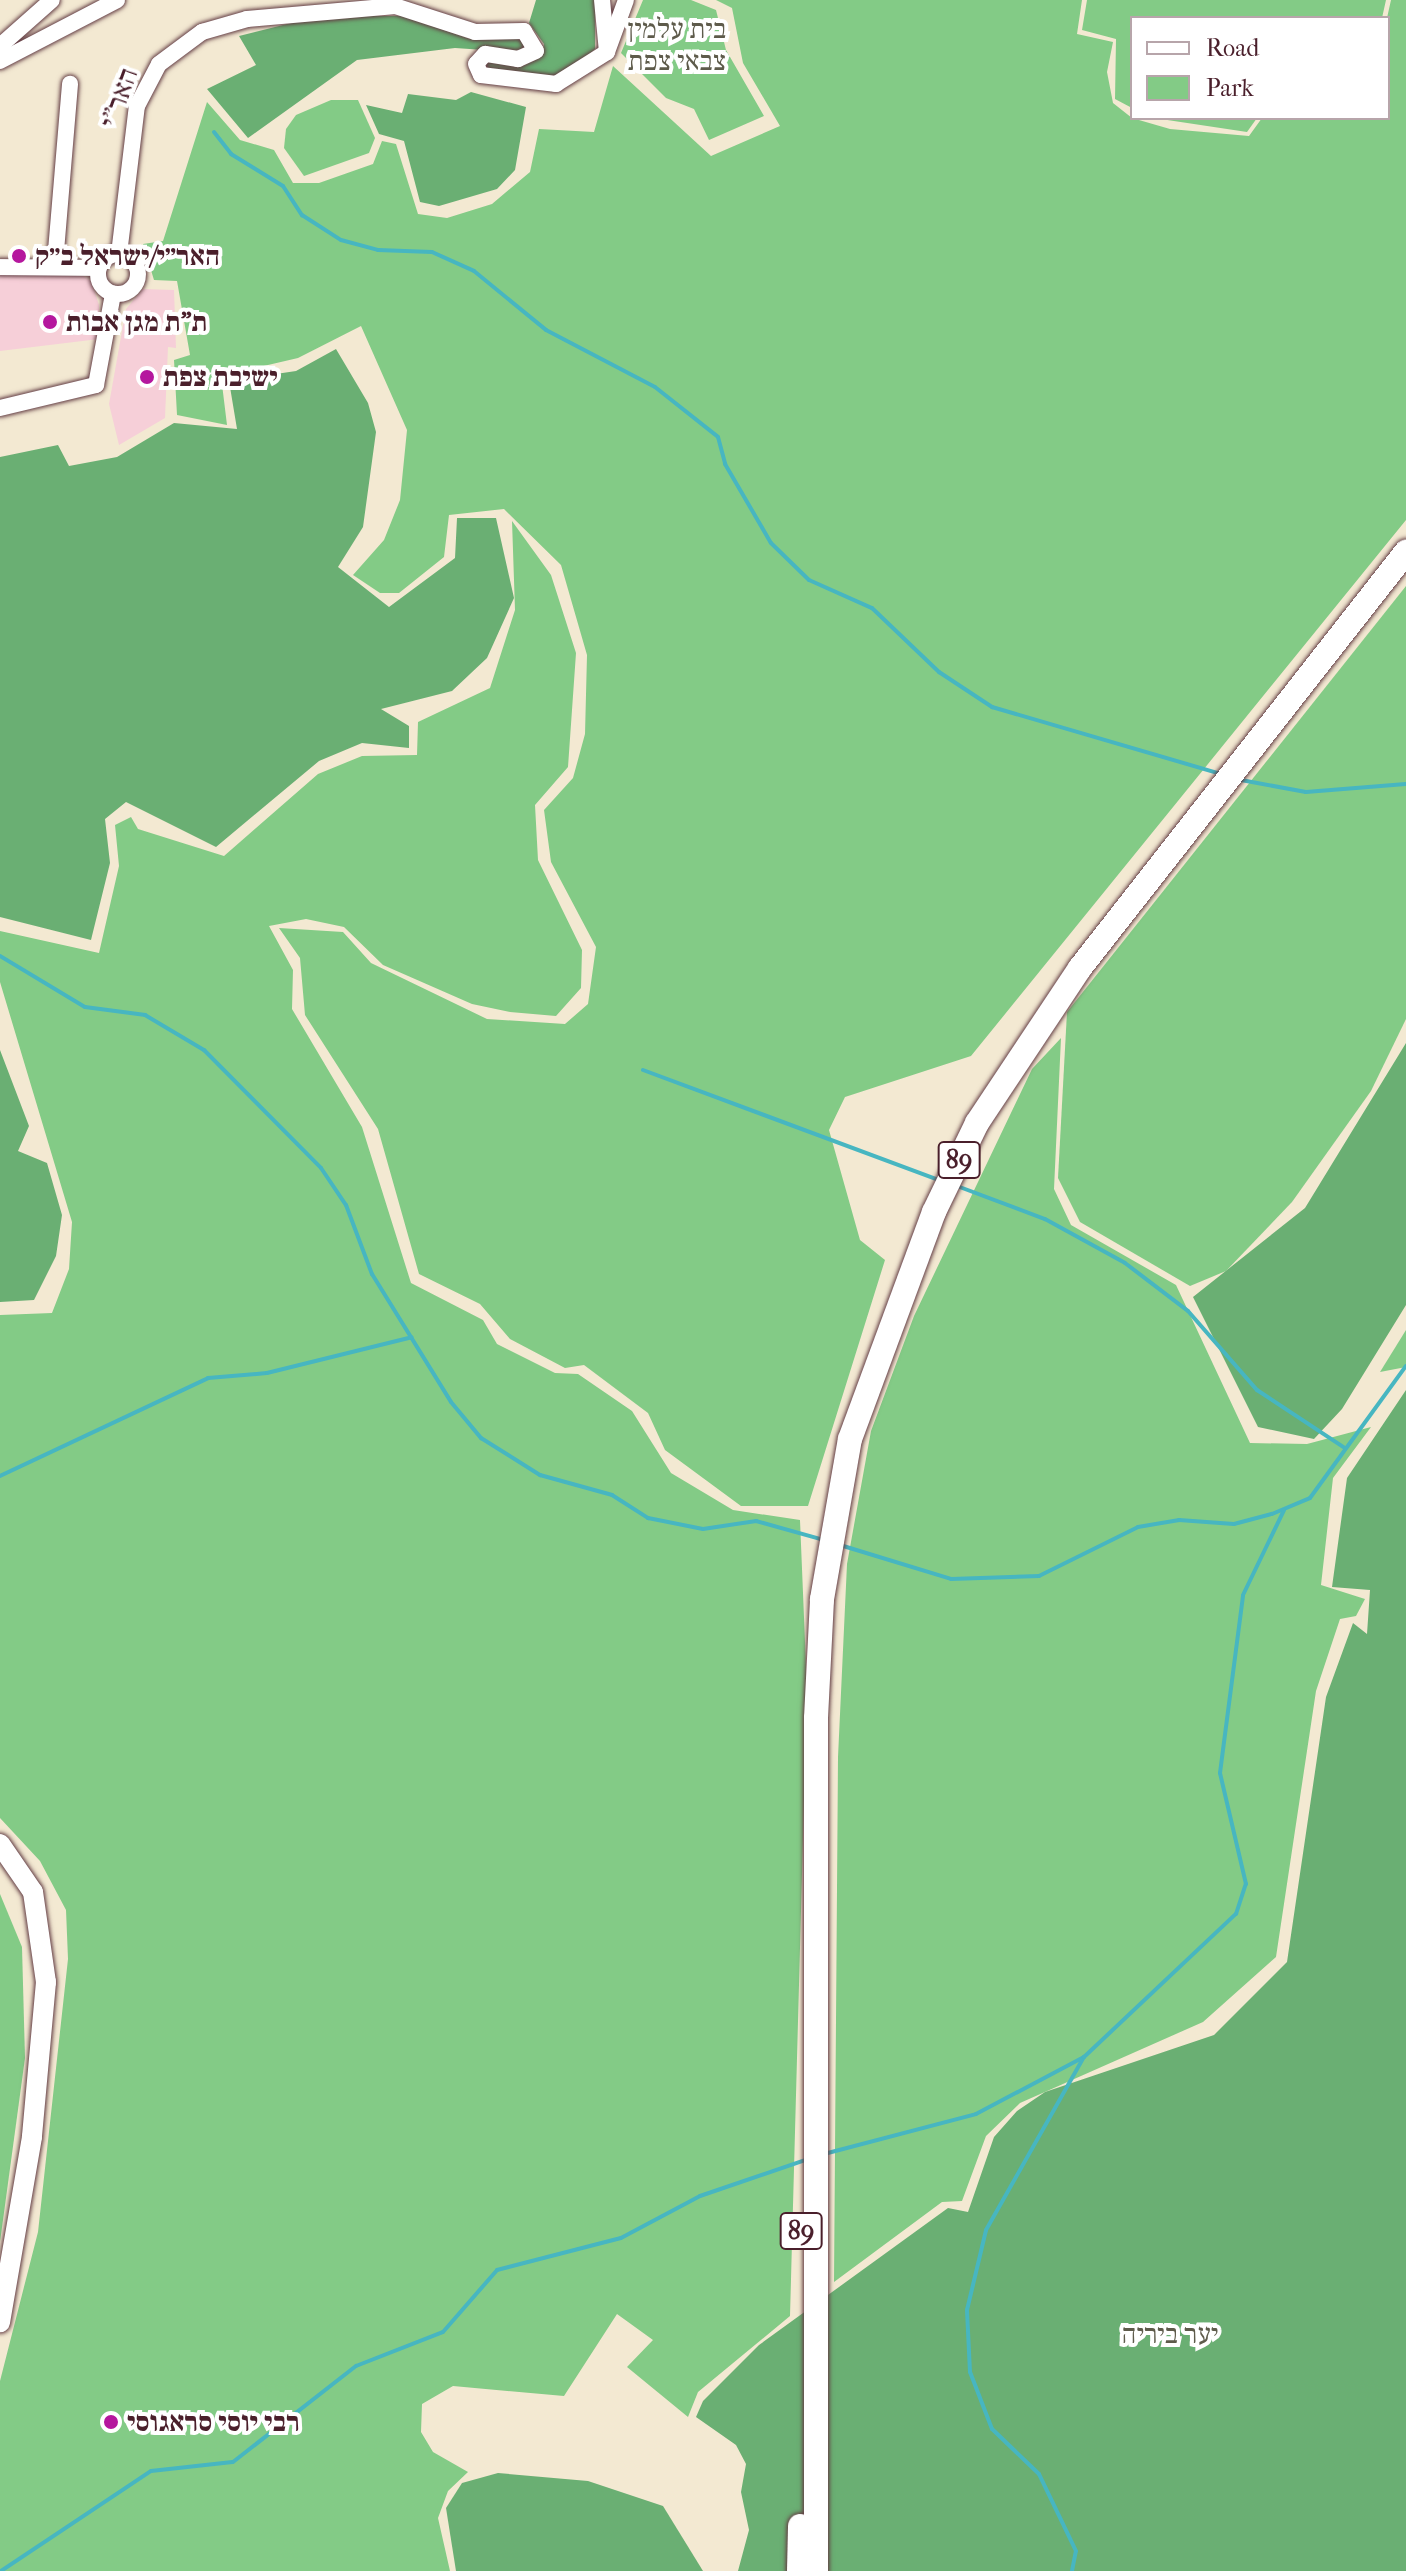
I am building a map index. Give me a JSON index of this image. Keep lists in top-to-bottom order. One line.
{"streets":{"highway":["89"],"street":["האר\"י"]},"parks":["בית עלמין צבאי צפת","יער ביריה"],"places":["האר״י/ישראל ב״ק","ת\"ת מגן אבות","ישיבת צפת","רבי יוסי סראגוסי"],"legend":["Road","Park"]}
